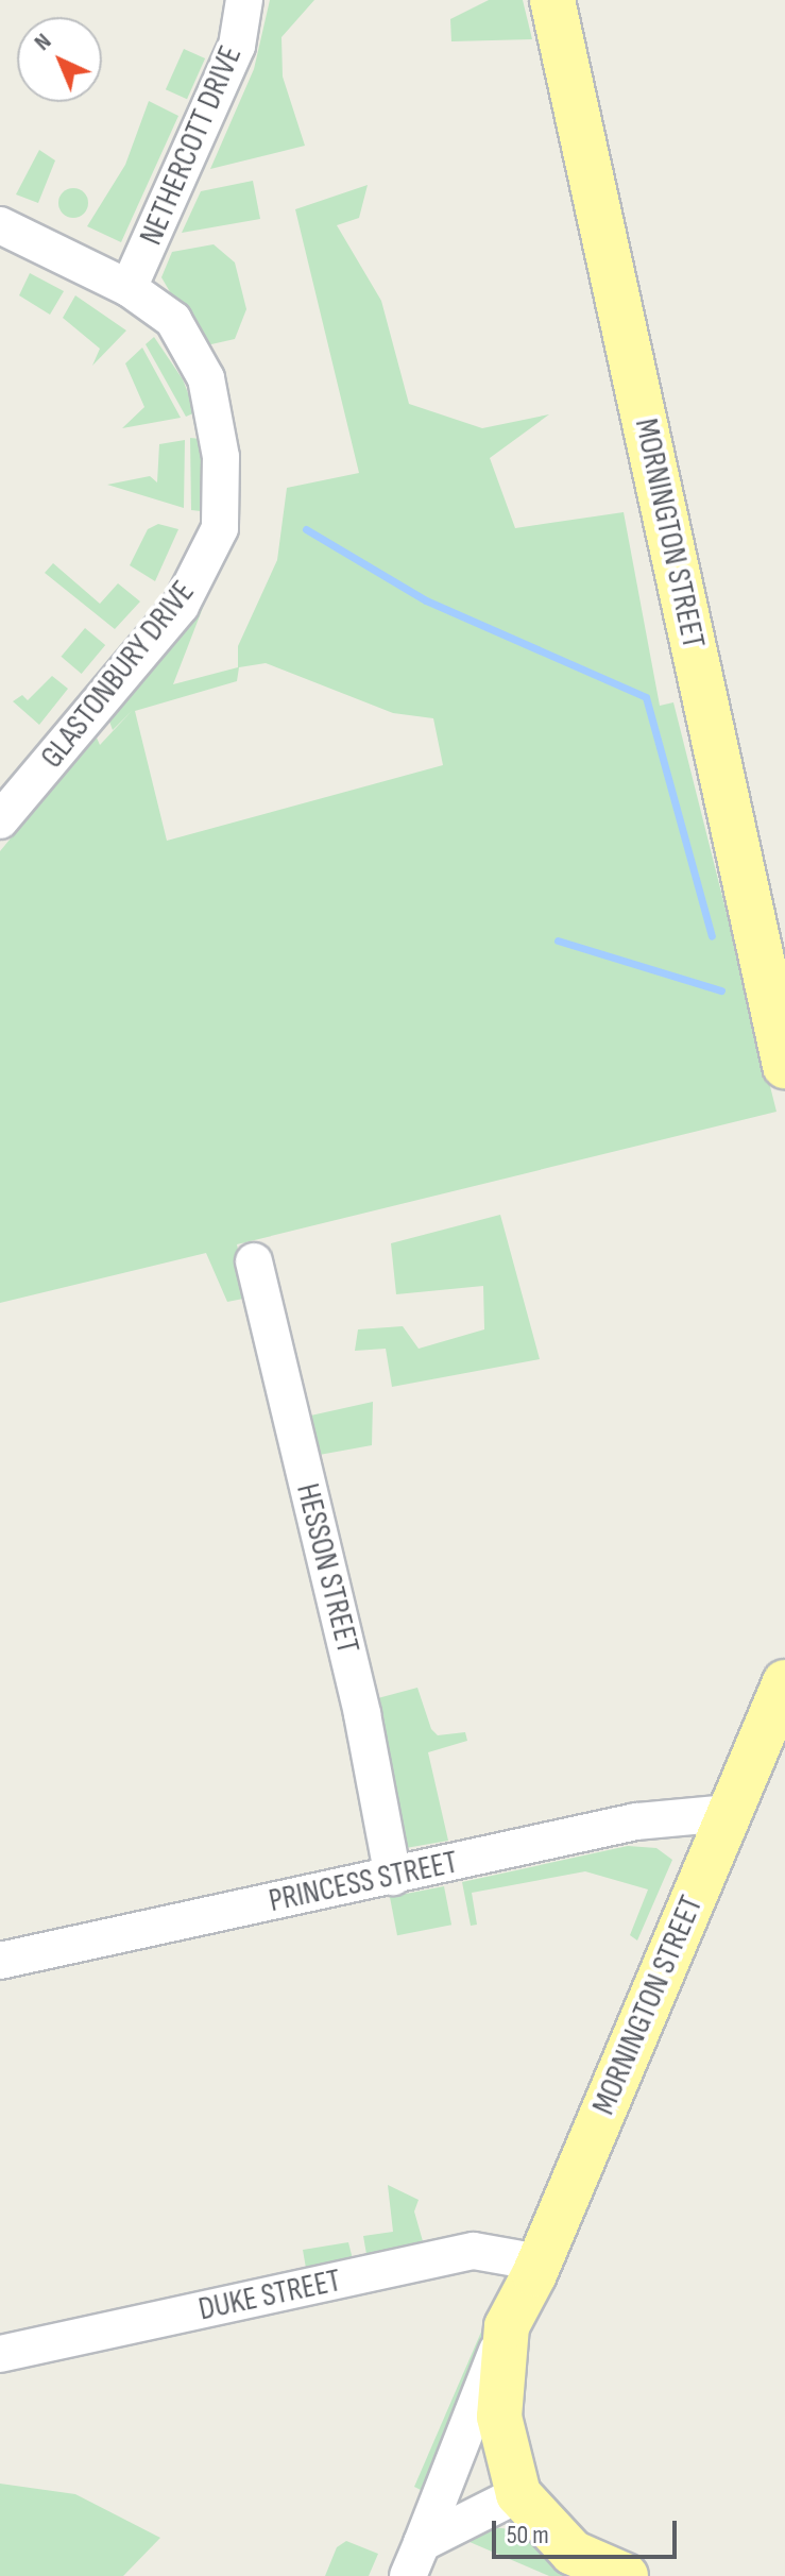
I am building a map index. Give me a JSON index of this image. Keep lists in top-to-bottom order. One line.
{"streets":{"main road":["MORNINGTON STREET"],"street":["NETHERCOTT DRIVE","GLASTONBURY DRIVE","HESSON STREET","PRINCESS STREET","DUKE STREET"]},"crossings":[["NETHERCOTT DRIVE","GLASTONBURY DRIVE"],["MORNINGTON STREET","PRINCESS STREET"],["MORNINGTON STREET","DUKE STREET"],["HESSON STREET","PRINCESS STREET"]],"scale_bar":"50 m","north":"top left"}
